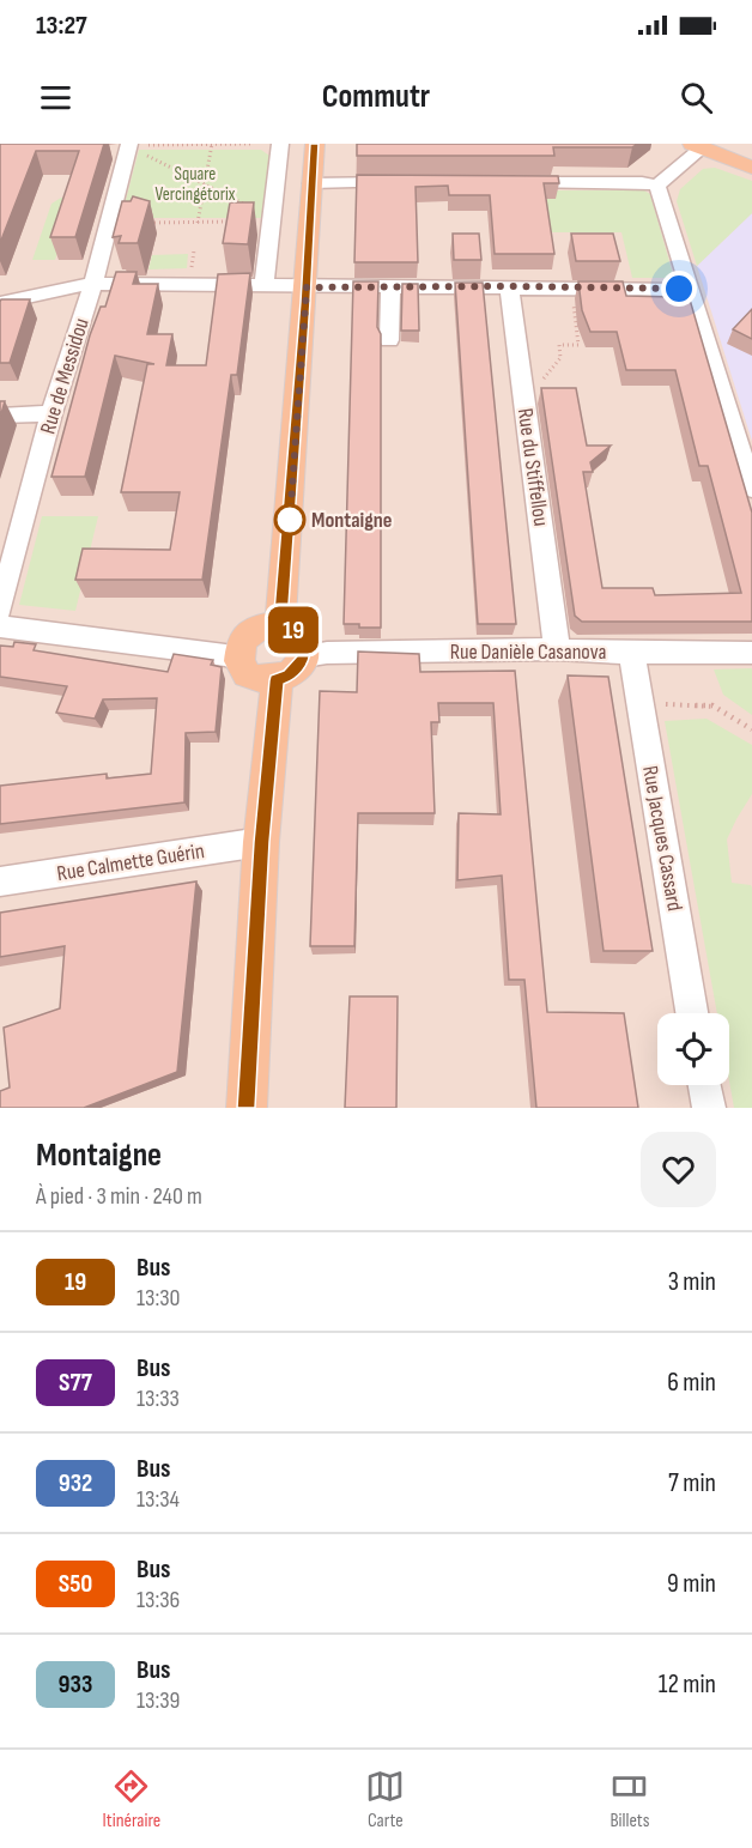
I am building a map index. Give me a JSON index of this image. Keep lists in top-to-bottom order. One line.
{"streets":{"street":["Rue de Messidou","Rue du Stiffellou","Rue Danièle Casanova","Rue Jacques Cassard","Rue Calmette Guérin"]},"crossings":[["Rue du Stiffellou","Rue Danièle Casanova"],["Rue Danièle Casanova","Rue Jacques Cassard"]],"parks":["Square Vercingétorix"],"places":["Montaigne"],"lines":["bus line 19"],"page":{"status":"13:27","header":"Commutr","on_map":"19","heading":["Montaigne","À pied · 3 min · 240 m"],"list":[{"mark":"19","name":"Bus","note":"13:30","value":"3 min"},{"mark":"S77","name":"Bus","note":"13:33","value":"6 min"},{"mark":"932","name":"Bus","note":"13:34","value":"7 min"},{"mark":"S50","name":"Bus","note":"13:36","value":"9 min"},{"mark":"933","name":"Bus","note":"13:39","value":"12 min"}],"tabs":["Itinéraire","Carte","Billets"]}}
